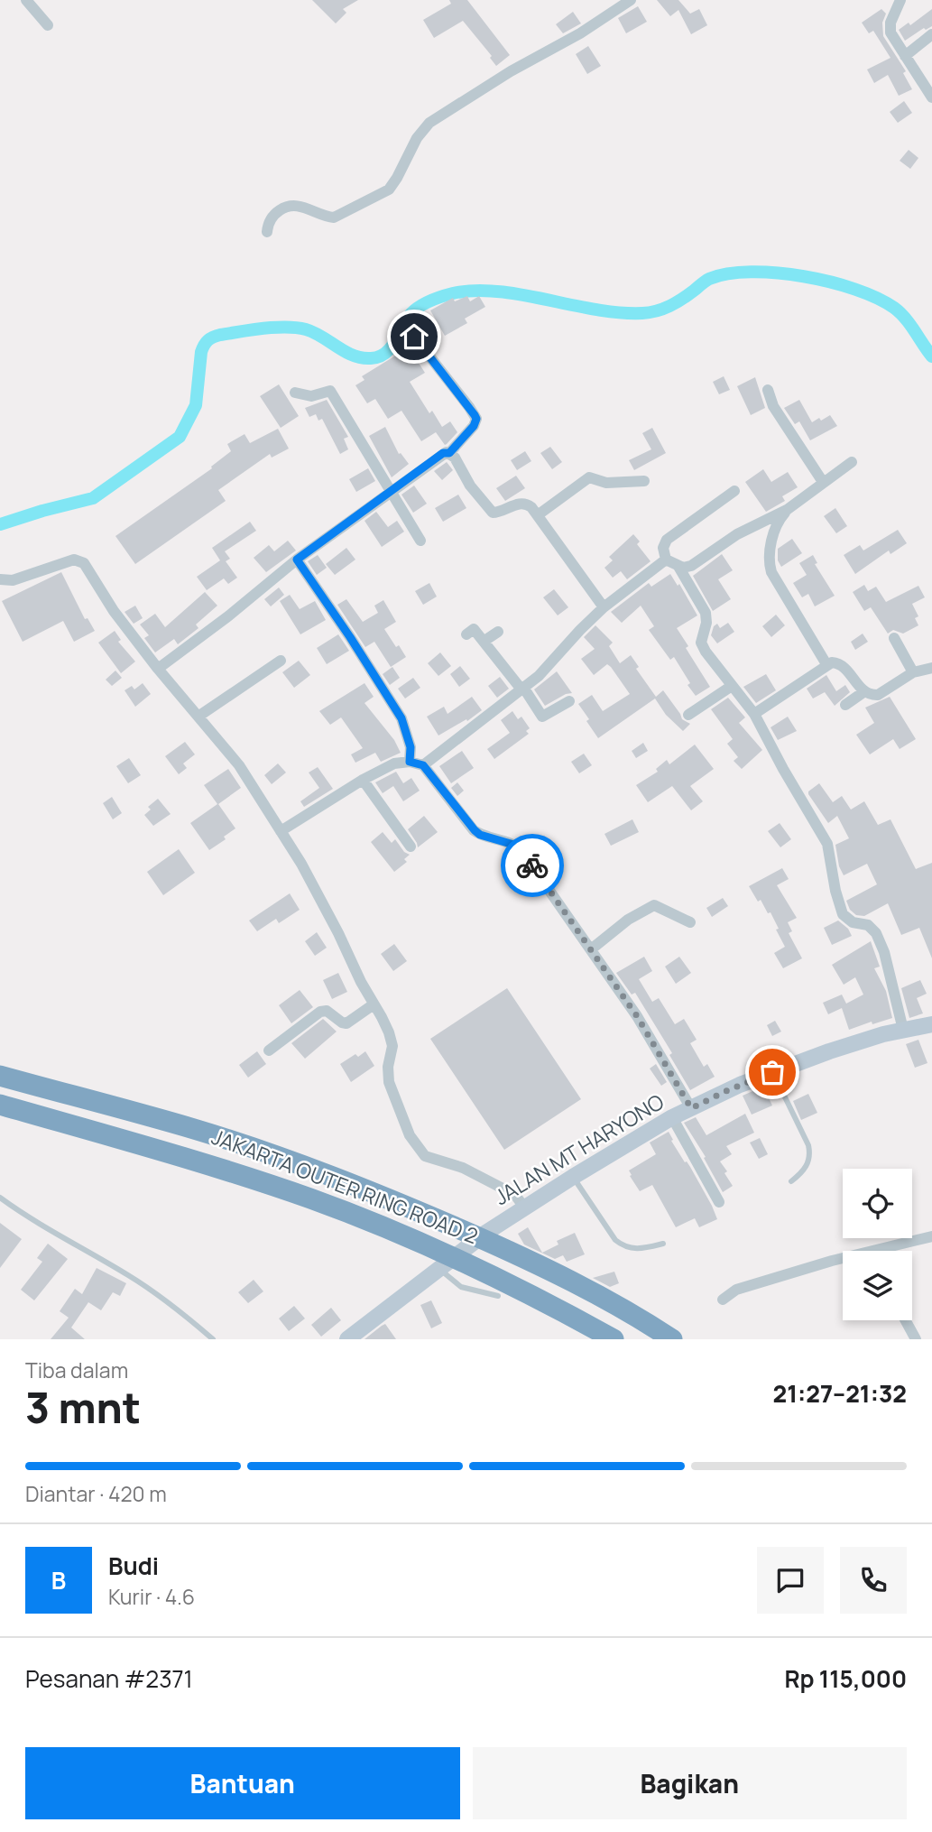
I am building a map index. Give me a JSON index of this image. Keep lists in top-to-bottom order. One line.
{"streets":{"highway":["JAKARTA OUTER RING ROAD 2"],"main road":["JALAN MT HARYONO"]},"page":{"heading":["3 mnt","Tiba dalam","21:27–21:32"],"panel":["Budi","Kurir · 4.6","Pesanan #2371","Rp 115,000"],"bar":"Diantar · 420 m","round":"B","buttons":["Bantuan","Bagikan"]}}
